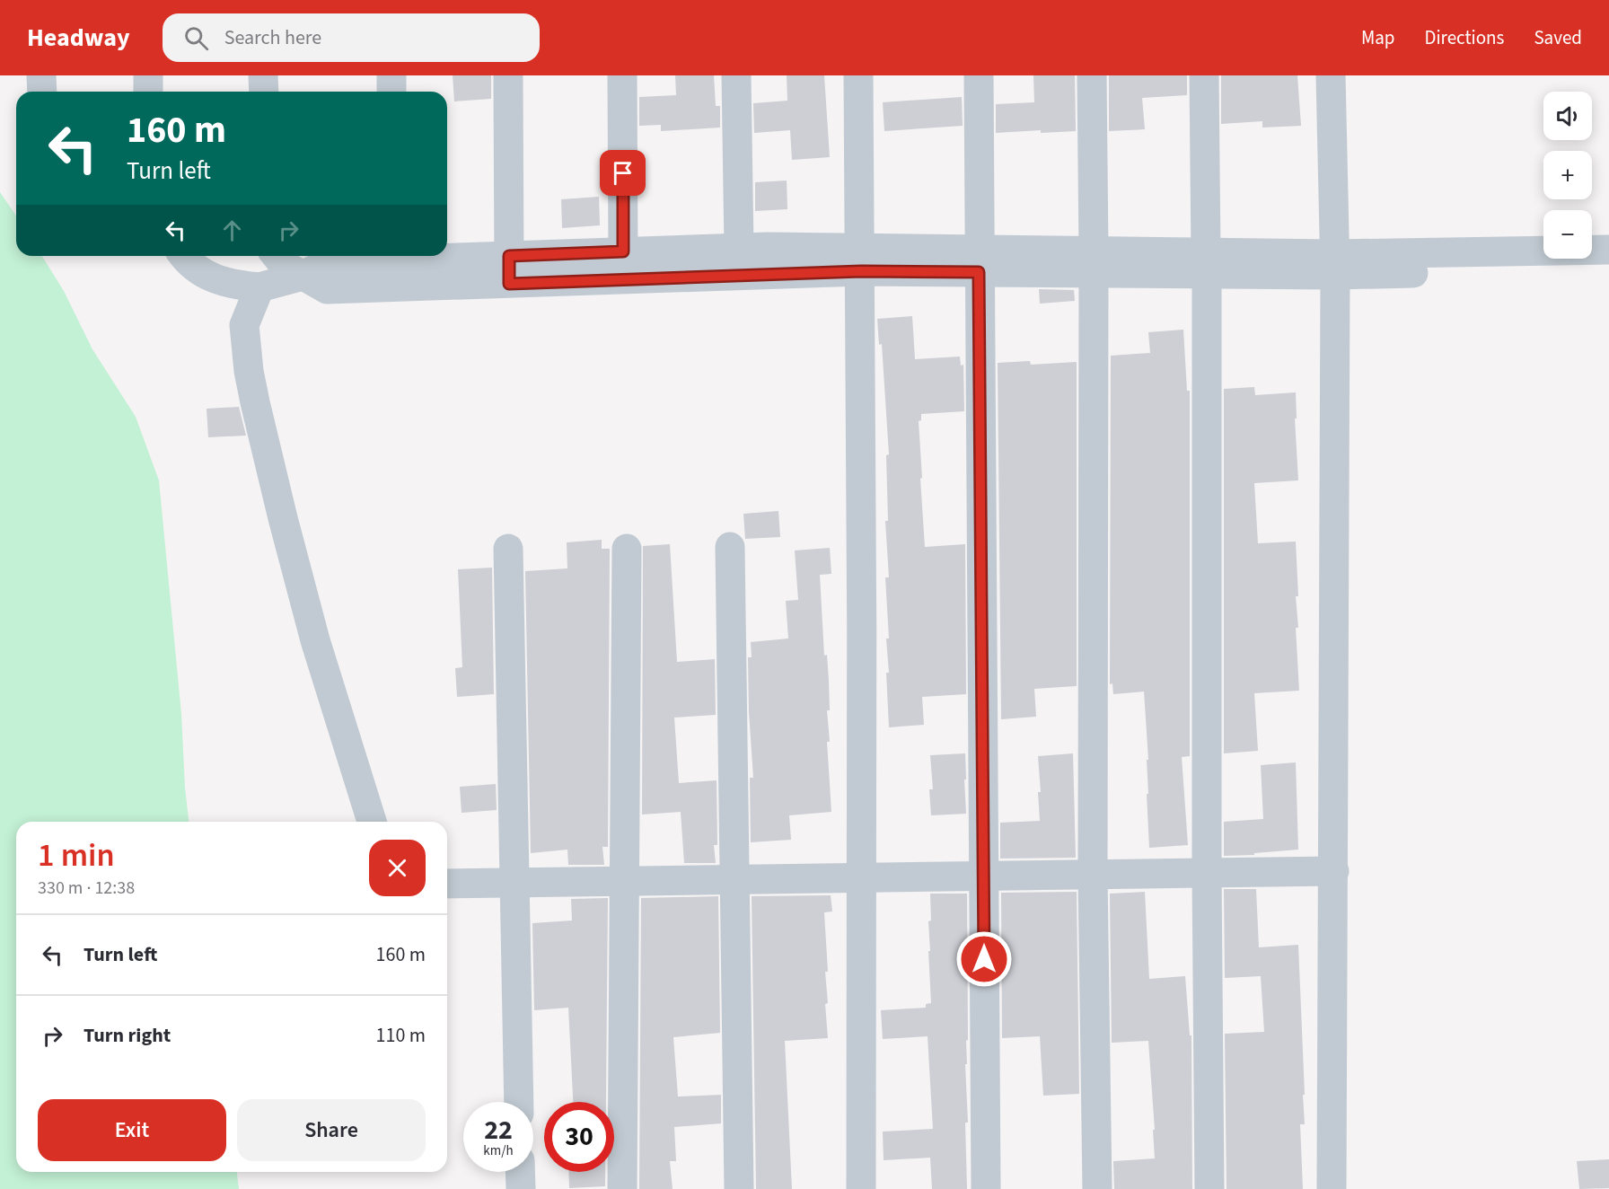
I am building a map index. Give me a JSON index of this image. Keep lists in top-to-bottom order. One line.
{"page":{"header":"Headway","search":"Search here","nav":["Map","Directions","Saved"],"map_buttons":["+","−"],"turn":["160 m","Turn left"],"heading":["1 min","330 m · 12:38"],"list":[{"name":"Turn left","value":"160 m"},{"name":"Turn right","value":"110 m"}],"buttons":["Exit","Share"],"speed":"22 km/h","limit":"30"}}
